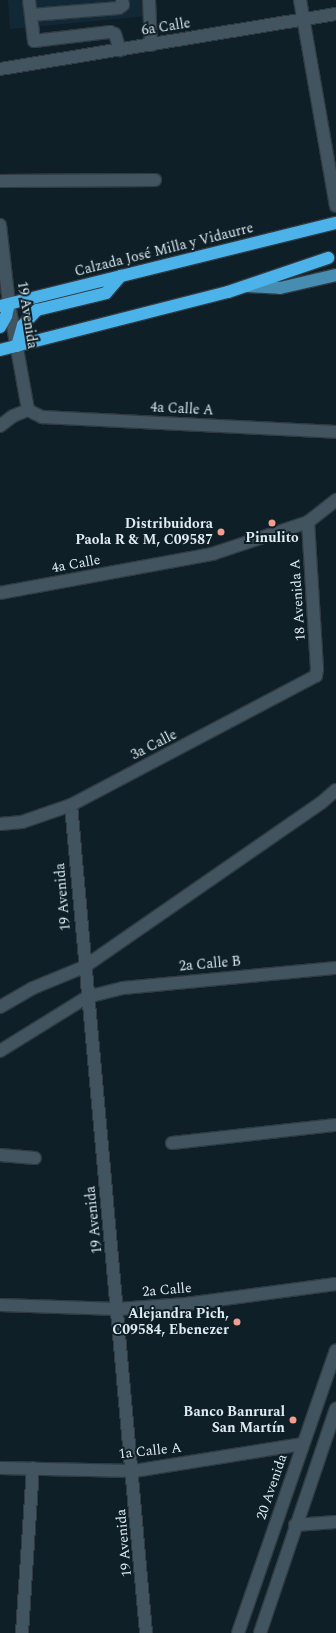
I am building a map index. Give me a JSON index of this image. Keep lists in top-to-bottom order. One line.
{"streets":{"highway":["Calzada José Milla y Vidaurre"],"street":["6a Calle","19 Avenida","4a Calle A","4a Calle","18 Avenida A","3a Calle","2a Calle B","2a Calle","1a Calle A","20 Avenida"]},"crossings":[["Calzada José Milla y Vidaurre","19 Avenida"],["19 Avenida","4a Calle A"],["19 Avenida","3a Calle"],["19 Avenida","2a Calle B"],["19 Avenida","2a Calle"],["19 Avenida","1a Calle A"],["4a Calle","18 Avenida A"],["18 Avenida A","3a Calle"],["1a Calle A","20 Avenida"]],"places":["Pinulito","Distribuidora Paola R & M, C09587","Alejandra Pich, C09584, Ebenezer","Banco Banrural San Martín"]}
